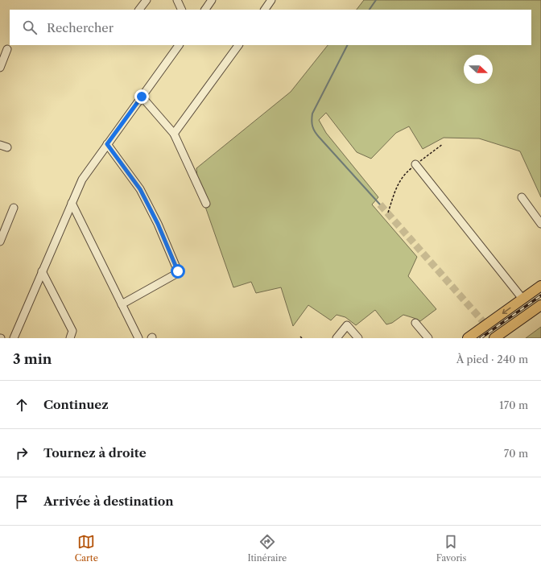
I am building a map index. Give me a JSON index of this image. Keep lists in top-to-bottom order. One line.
{"north":"right","page":{"search":"Rechercher","heading":["3 min","À pied · 240 m"],"list":[["Continuez","170 m"],["Tournez à droite","70 m"],"Arrivée à destination"],"nav":["Carte","Itinéraire","Favoris"]}}
